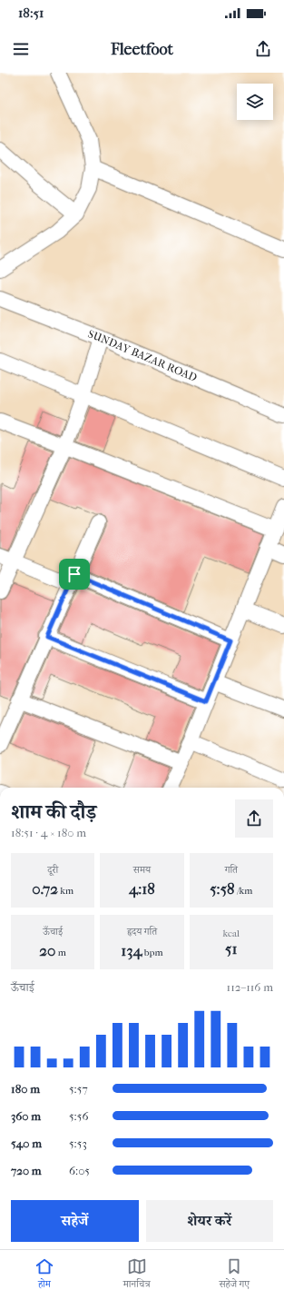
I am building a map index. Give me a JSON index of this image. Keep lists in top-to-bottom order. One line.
{"streets":{"street":["SUNDAY BAZAR ROAD"]},"page":{"status":"18:51","header":"Fleetfoot","heading":["शाम की दौड़","18:51 · 4 × 180 m"],"stats":[["दूरी","0.72 km"],["समय","4:18"],["गति","5:58 /km"],["ऊँचाई","20 m"],["हृदय गति","134 bpm"],["kcal","51"]],"chart":["ऊँचाई","112–116 m"],"list":[{"name":"180 m","note":"5:57"},{"name":"360 m","note":"5:56"},{"name":"540 m","note":"5:53"},{"name":"720 m","note":"6:05"}],"buttons":["सहेजें","शेयर करें"],"tabs":["होम","मानचित्र","सहेजे गए"]}}
